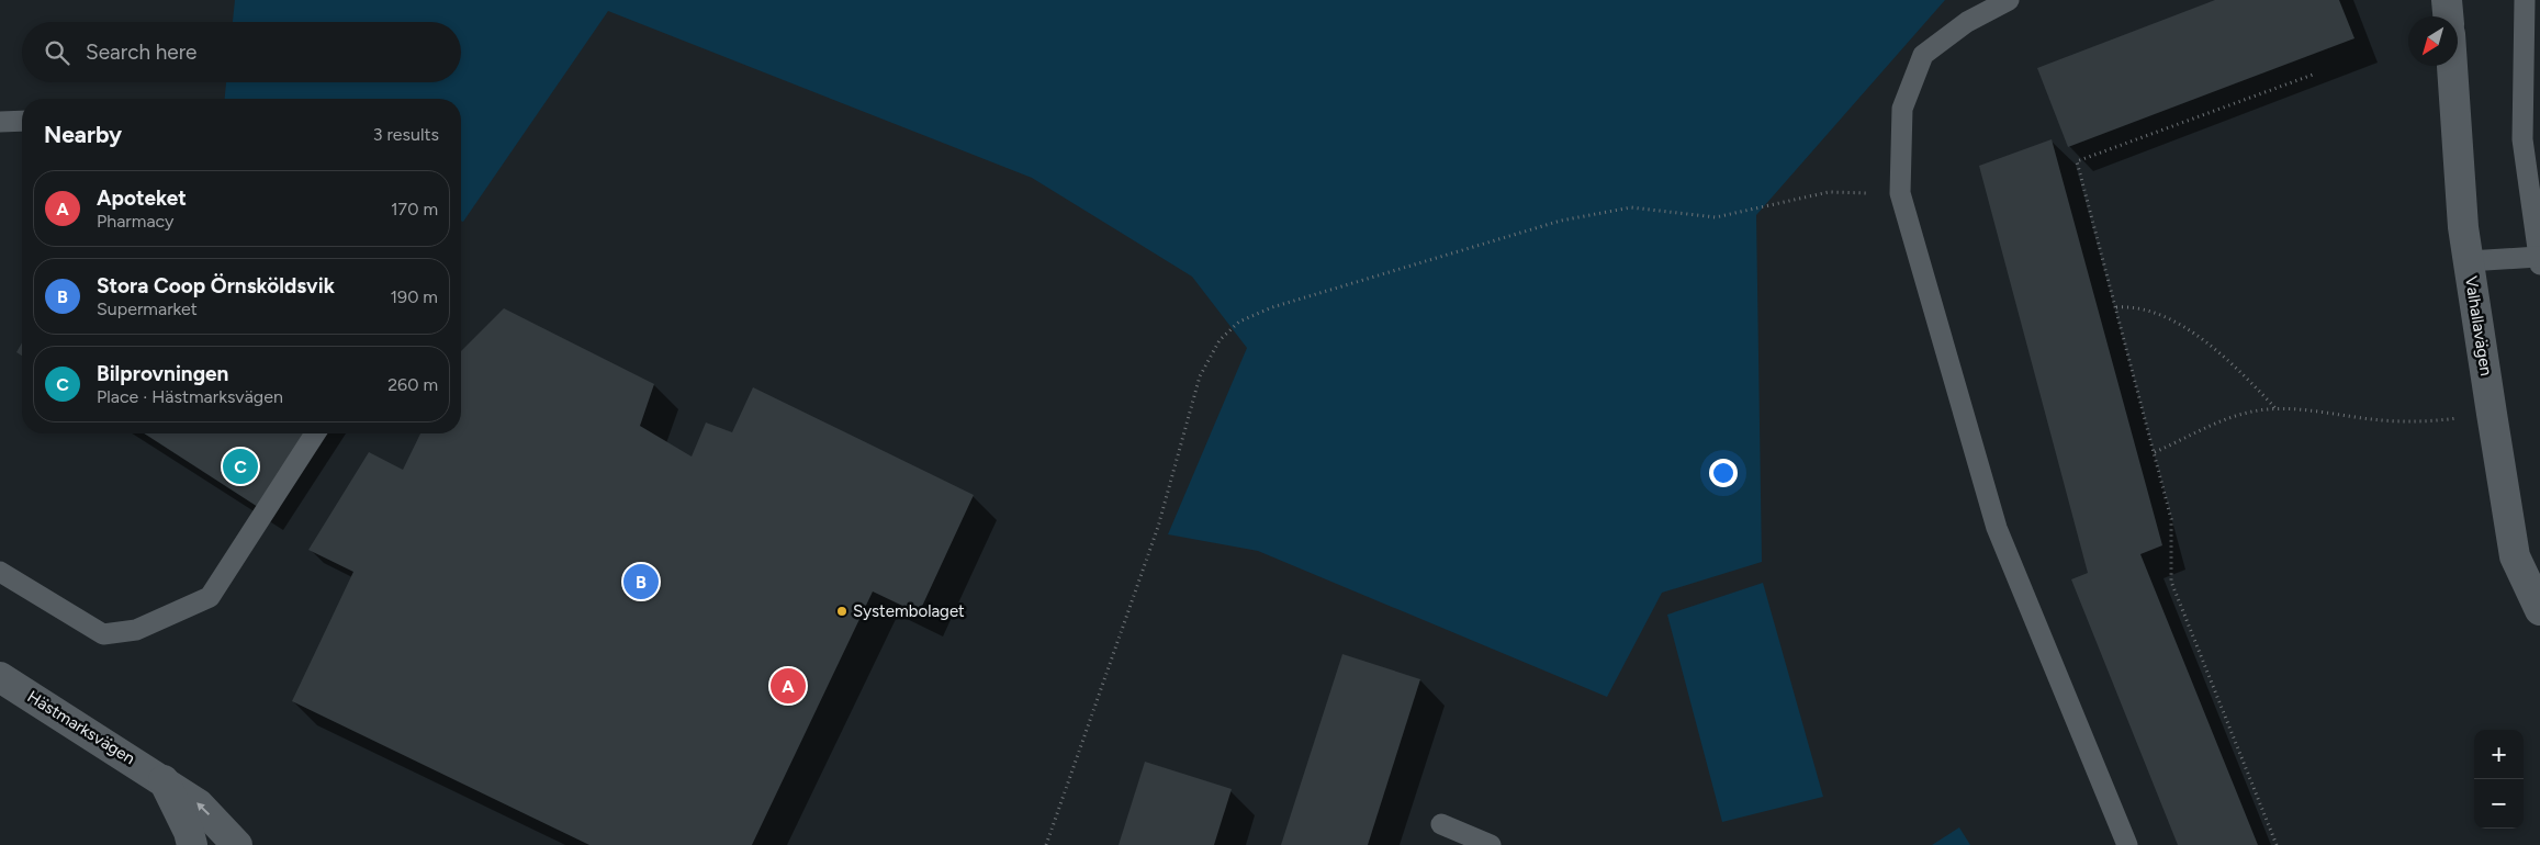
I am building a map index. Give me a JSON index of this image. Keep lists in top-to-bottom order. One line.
{"streets":{"street":["Valhallavägen","Hästmarksvägen"]},"places":["Systembolaget"],"north":"bottom left","page":{"search":"Search here","heading":["Nearby","3 results"],"list":[{"mark":"A","name":"Apoteket","note":"Pharmacy","value":"170 m"},{"mark":"B","name":"Stora Coop Örnsköldsvik","note":"Supermarket","value":"190 m"},{"mark":"C","name":"Bilprovningen","note":"Place · Hästmarksvägen","value":"260 m"}],"pins":["C","B","A"],"map_buttons":["+","−"]}}
